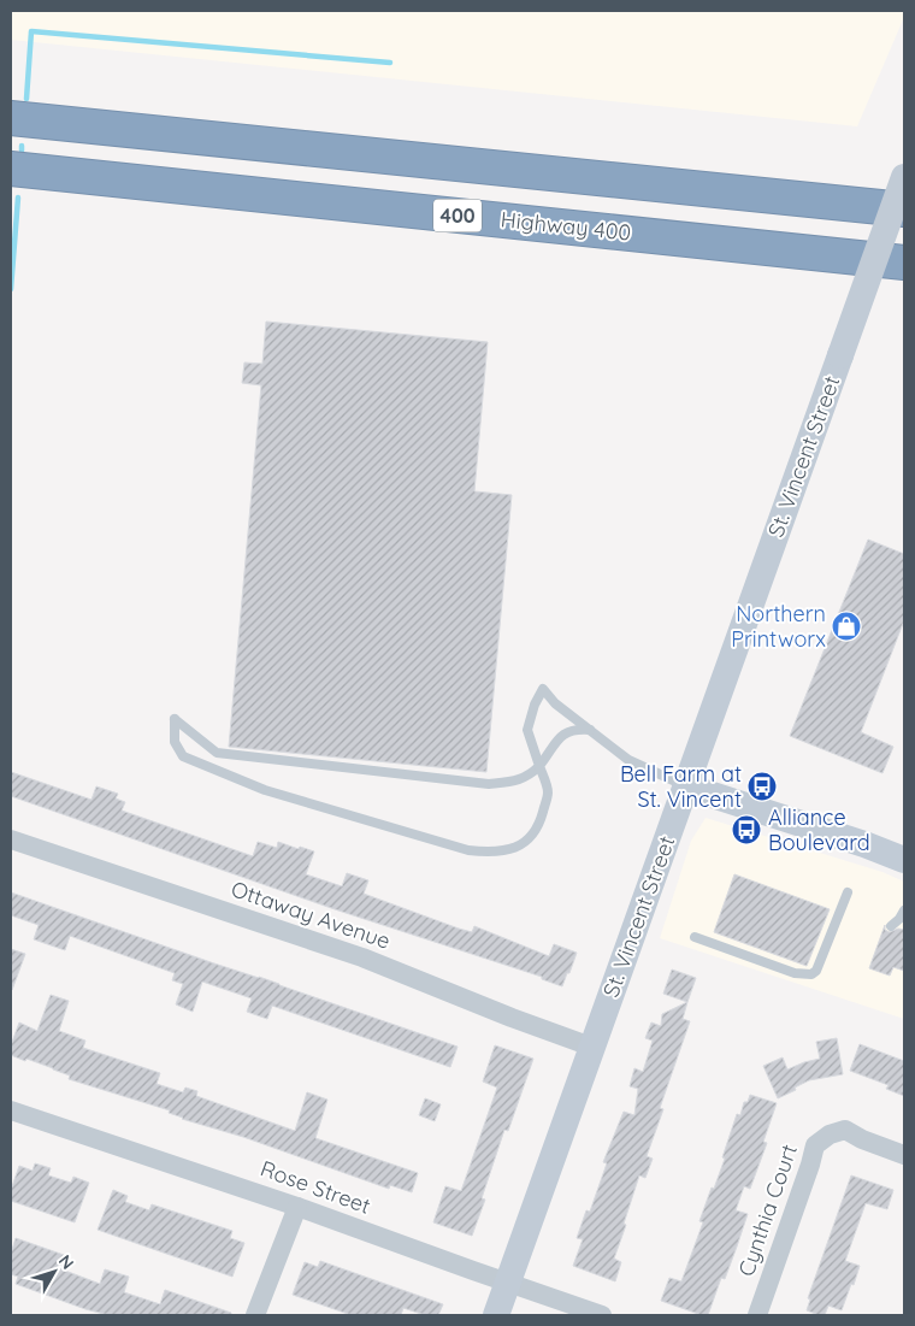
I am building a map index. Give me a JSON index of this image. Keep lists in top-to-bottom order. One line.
{"streets":{"highway":["400","Highway 400"],"main road":["St. Vincent Street"],"street":["Ottaway Avenue","Rose Street","Cynthia Court"]},"crossings":[["St. Vincent Street","Ottaway Avenue"],["St. Vincent Street","Rose Street"]],"places":{"shop":["Northern Printworx"],"bus stop":["Bell Farm at St. Vincent","Alliance Boulevard"]},"north":"top right"}
